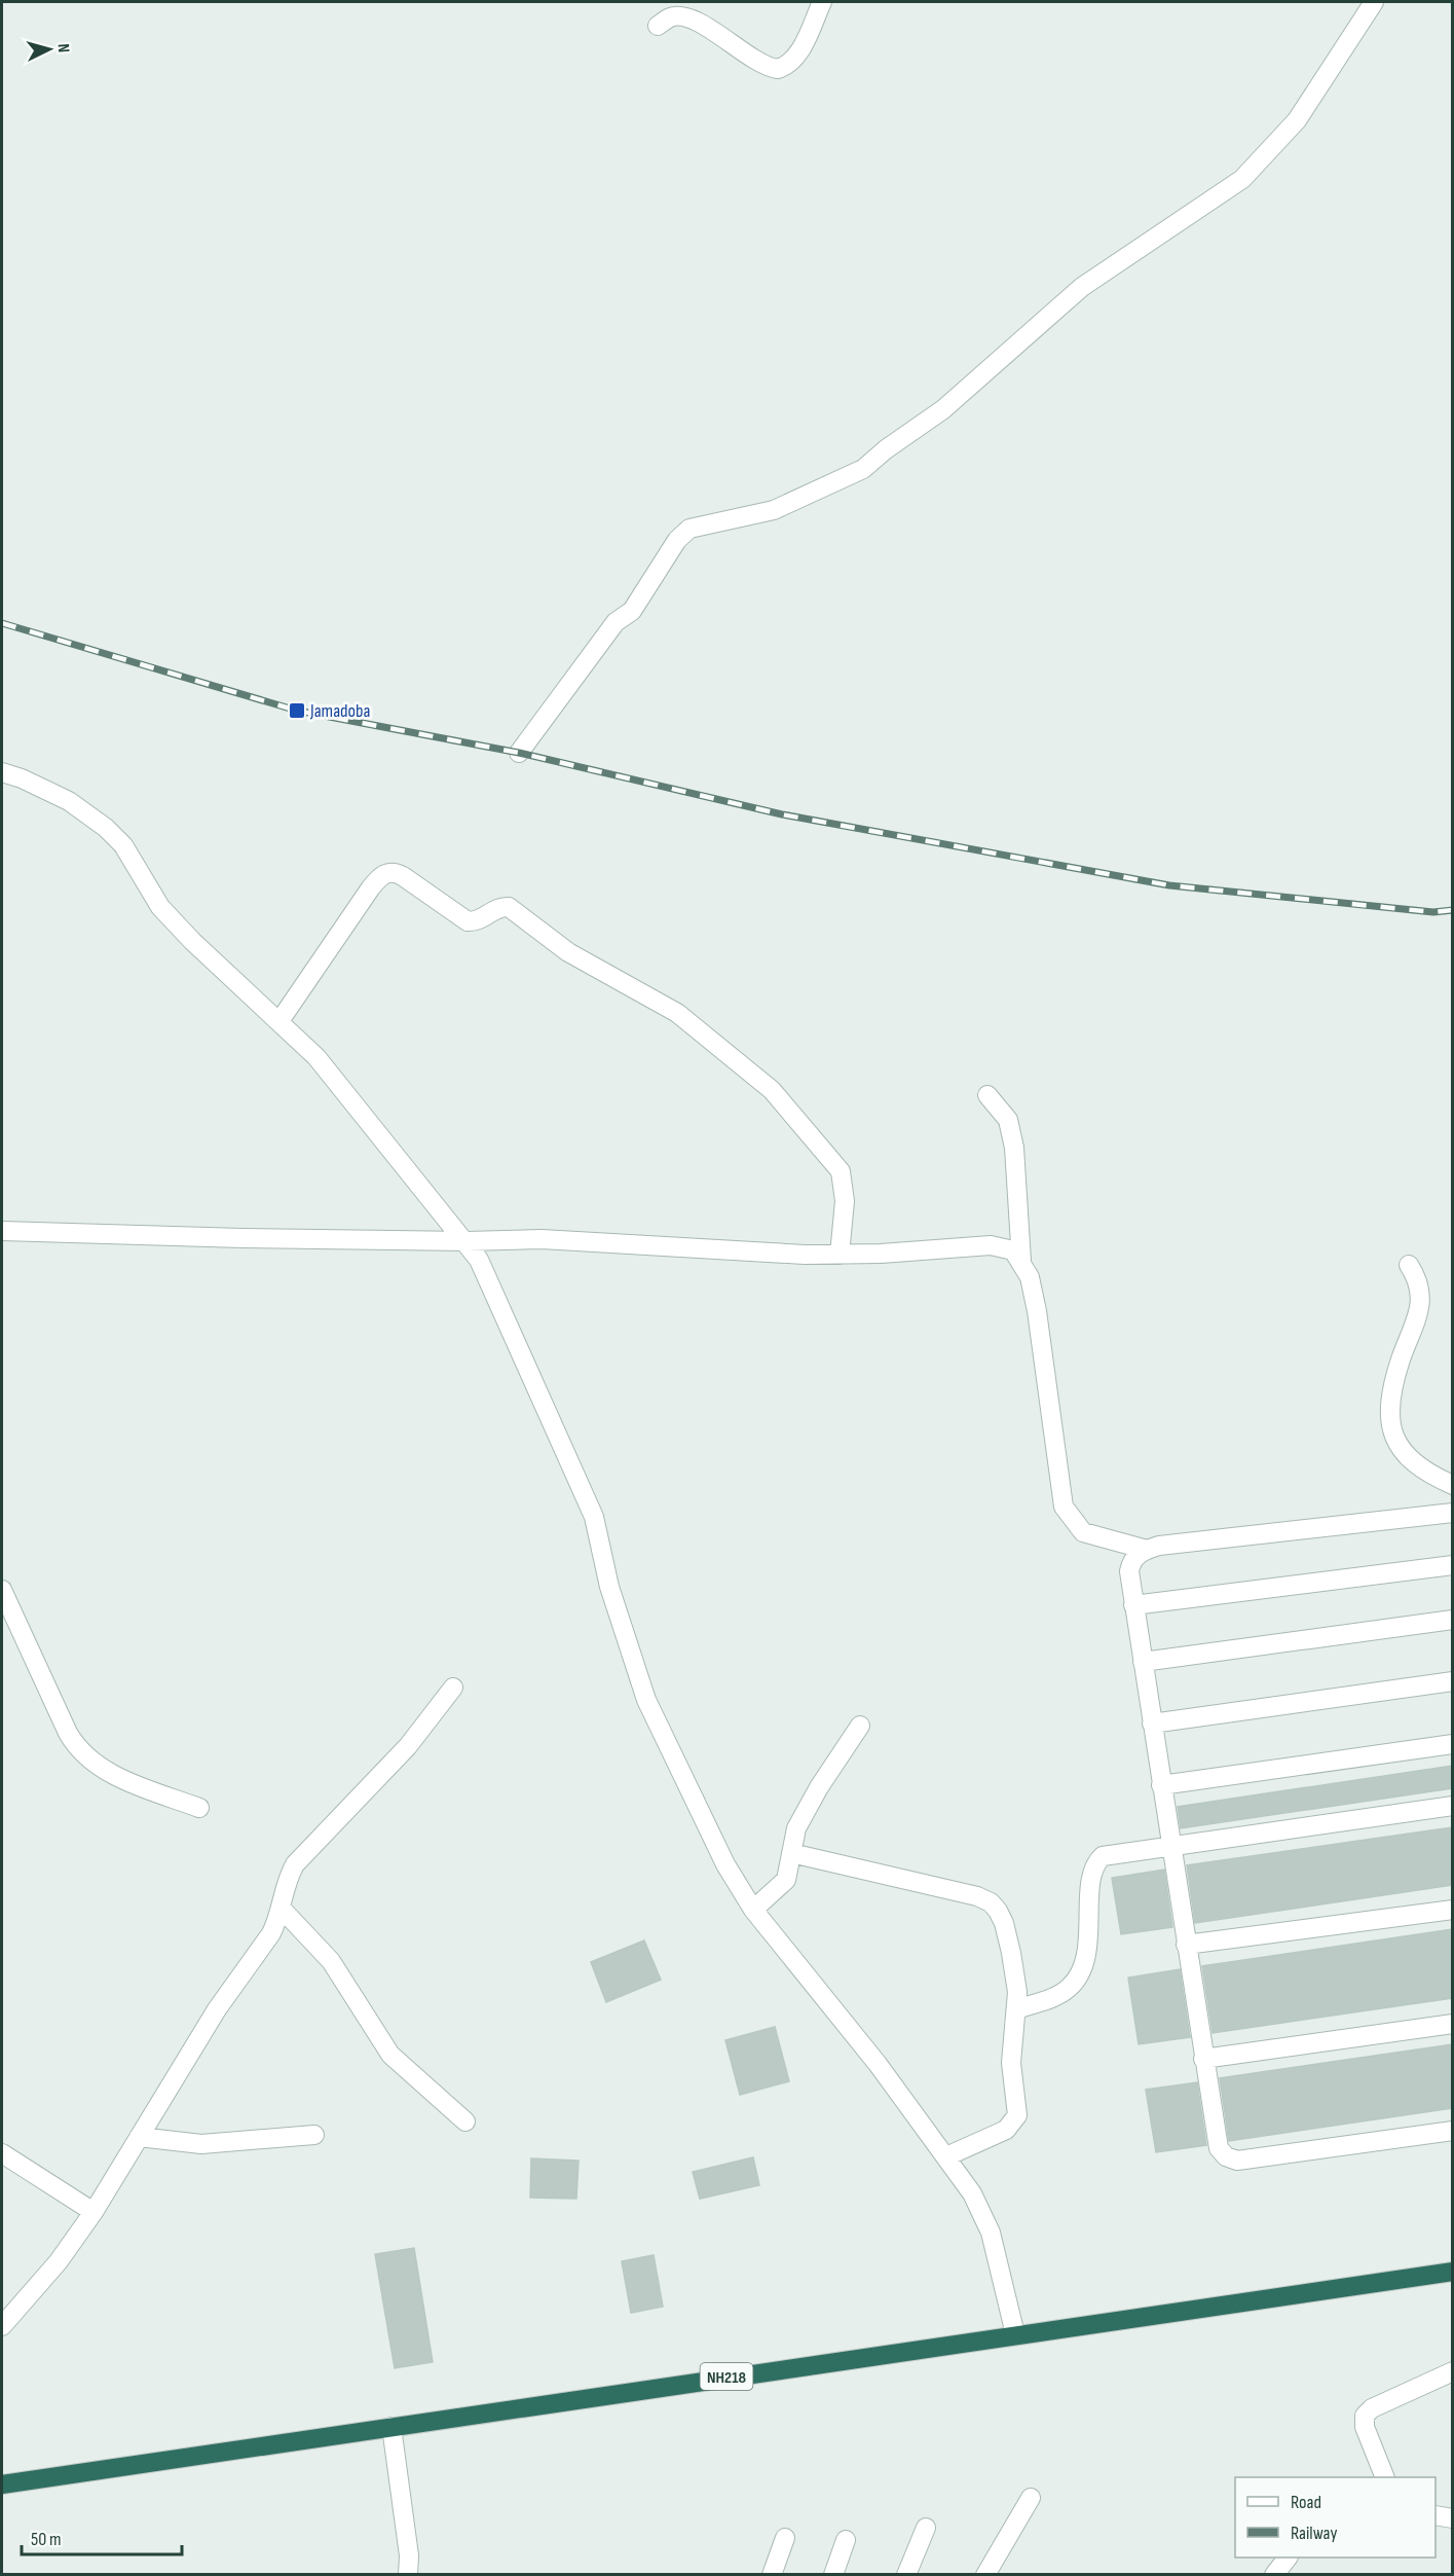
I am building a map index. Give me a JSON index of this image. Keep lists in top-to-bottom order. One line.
{"streets":{"highway":["NH218"]},"places":{"transit":["Jamadoba"]},"legend":["Road","Railway"],"scale_bar":"50 m","north":"right"}
